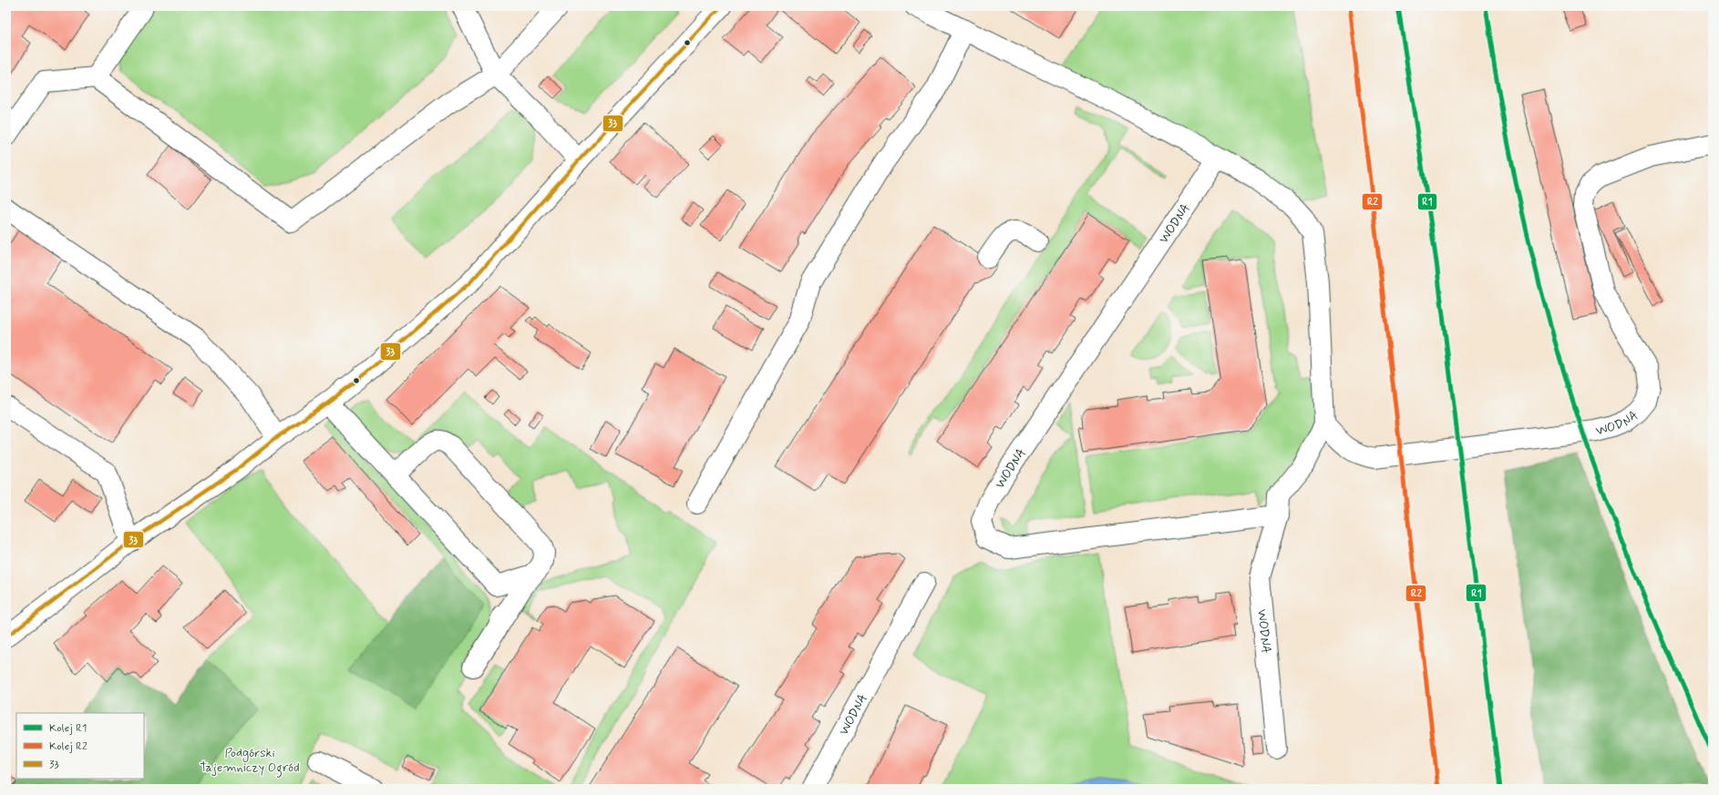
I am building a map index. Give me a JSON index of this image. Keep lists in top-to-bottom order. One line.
{"streets":{"street":["WODNA"]},"parks":["Podgórski Tajemniczy Ogród"],"lines":["rail line R1","rail line R2","transit line 33"],"legend":["Kolej R1","Kolej R2","33"]}
